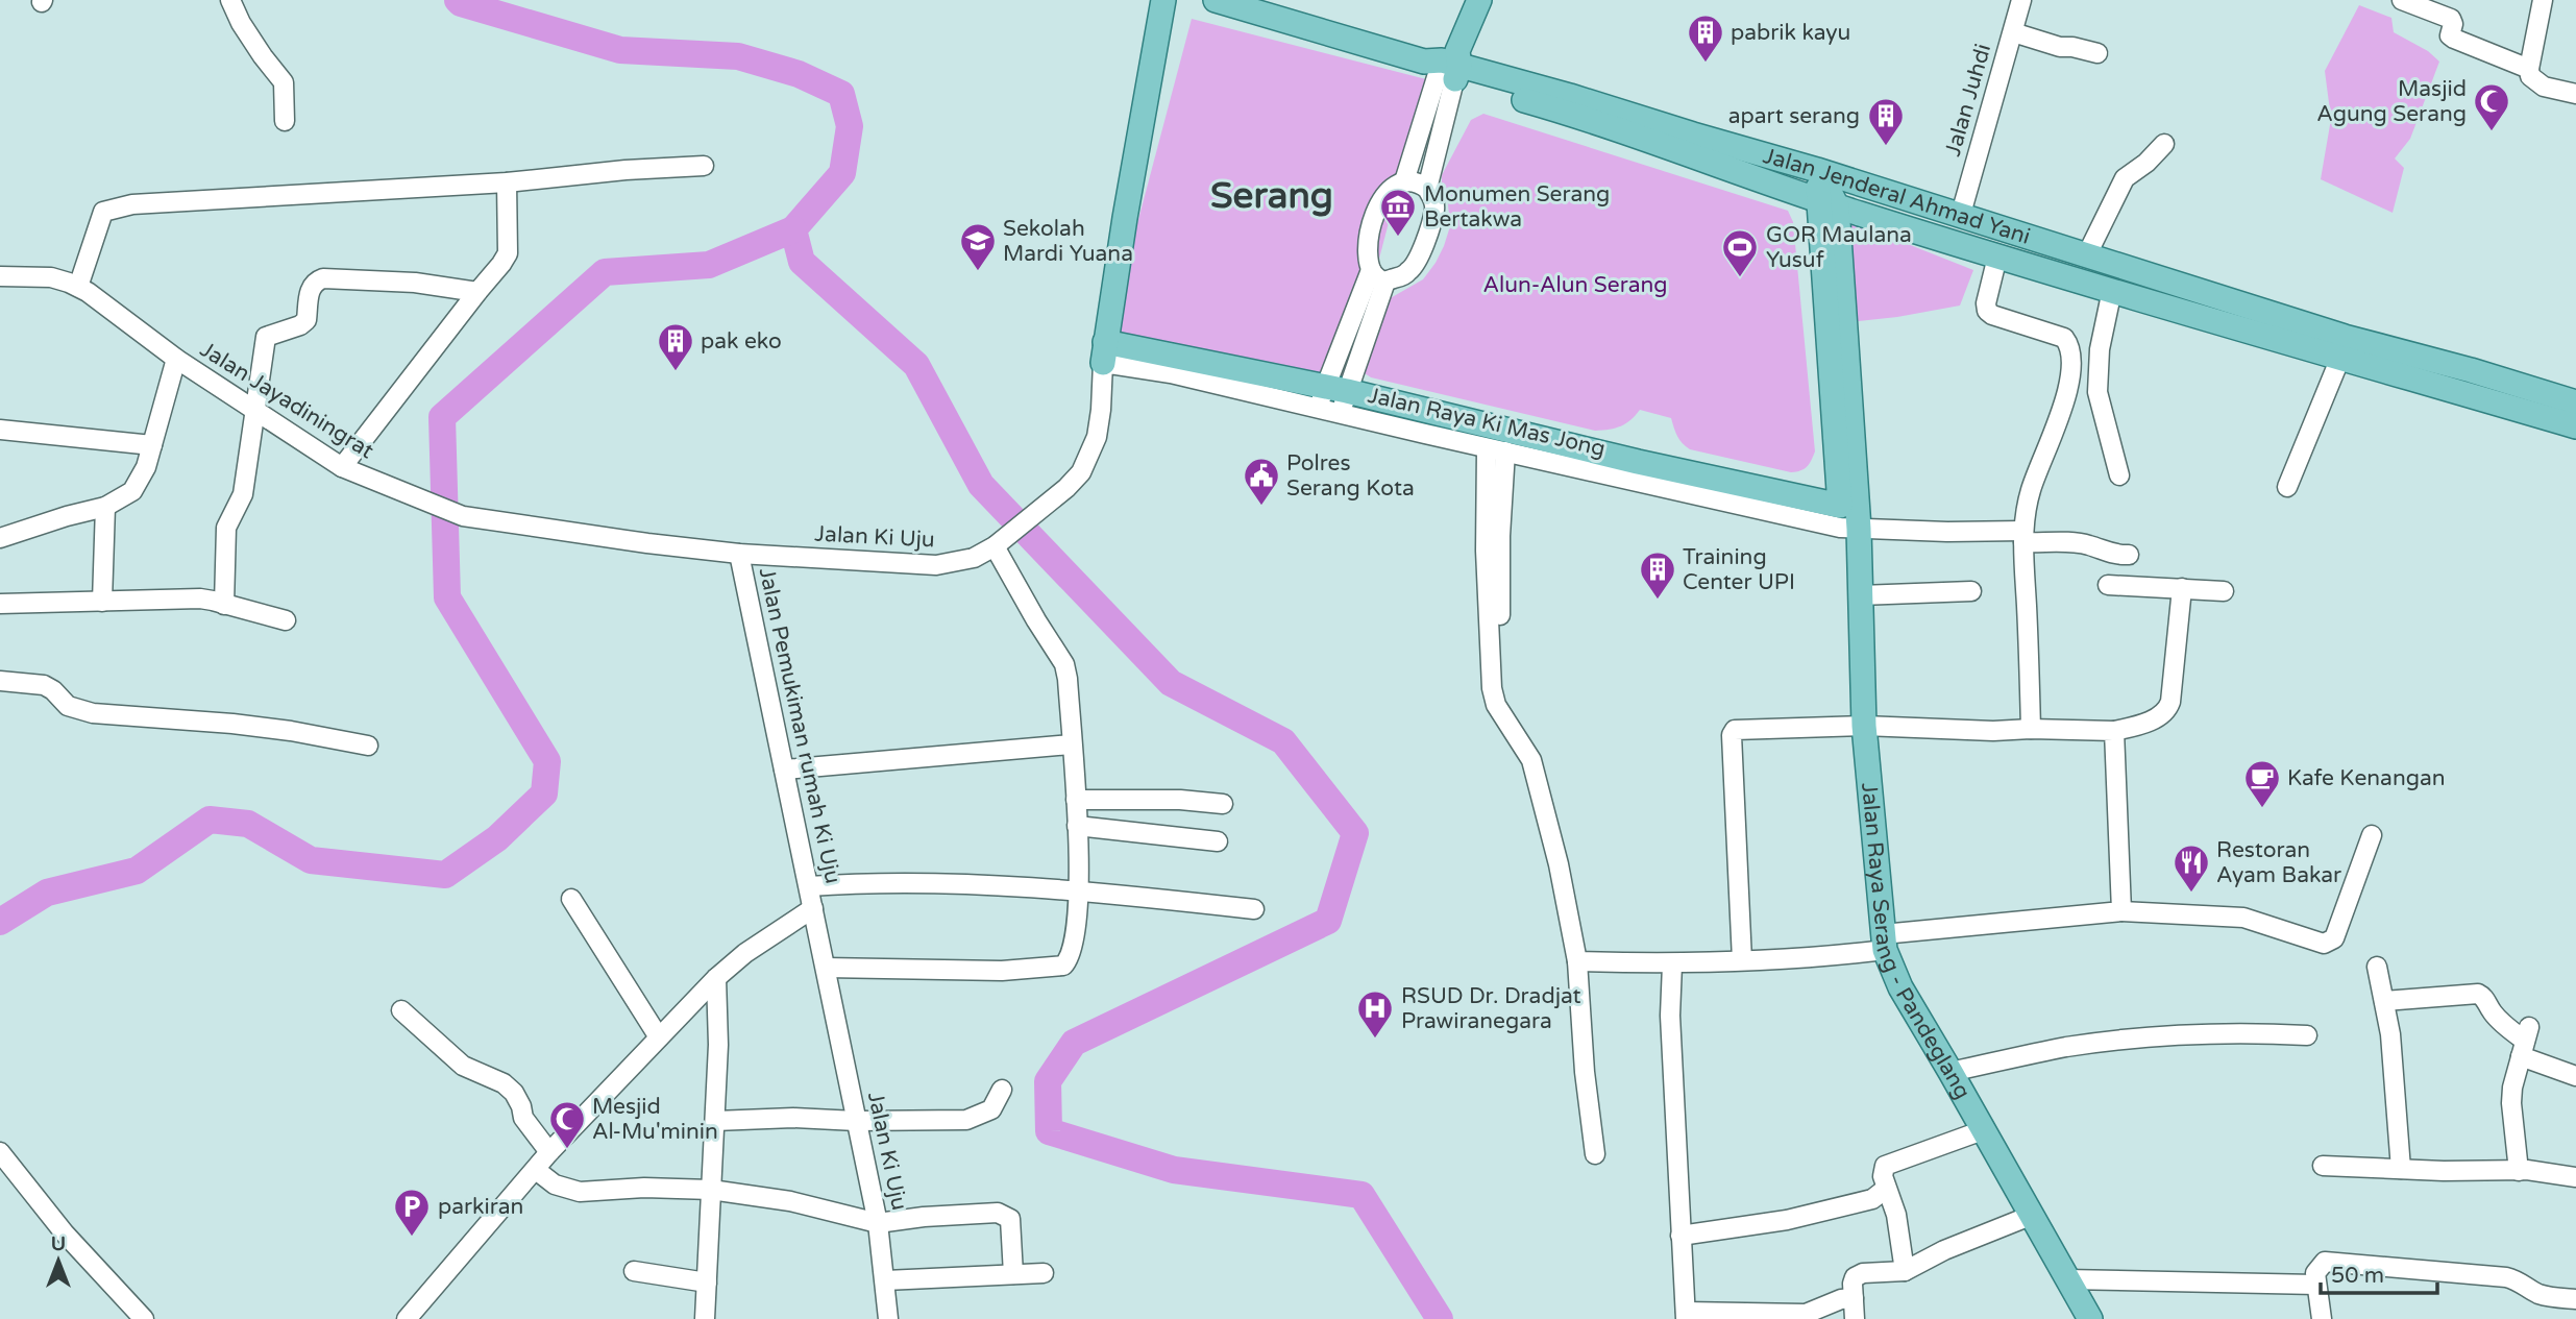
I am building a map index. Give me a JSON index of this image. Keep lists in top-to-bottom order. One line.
{"streets":{"main road":["Jalan Jenderal Ahmad Yani","Jalan Raya Serang - Pandeglang"],"street":["Jalan Juhdi","Jalan Jayadiningrat","Jalan Raya Ki Mas Jong","Jalan Ki Uju","Jalan Pemukiman rumah Ki Uju"]},"crossings":[["Jalan Juhdi","Jalan Jenderal Ahmad Yani"],["Jalan Jayadiningrat","Jalan Ki Uju"],["Jalan Jayadiningrat","Jalan Pemukiman rumah Ki Uju"],["Jalan Raya Ki Mas Jong","Jalan Raya Serang - Pandeglang"],["Jalan Ki Uju","Jalan Pemukiman rumah Ki Uju"]],"districts":["Serang"],"parks":["Alun-Alun Serang"],"places":{"building":["pabrik kayu","apart serang","pak eko","Training Center UPI"],"mosque":["Masjid Agung Serang","Mesjid Al-Mu'minin"],"museum":["Monumen Serang Bertakwa"],"school or university":["Sekolah Mardi Yuana"],"sports":["GOR Maulana Yusuf"],"public building":["Polres Serang Kota"],"cafe":["Kafe Kenangan"],"restaurant":["Restoran Ayam Bakar"],"hospital":["RSUD Dr. Dradjat Prawiranegara"],"parking":["parkiran"]},"scale_bar":"50 m","north":"top"}
